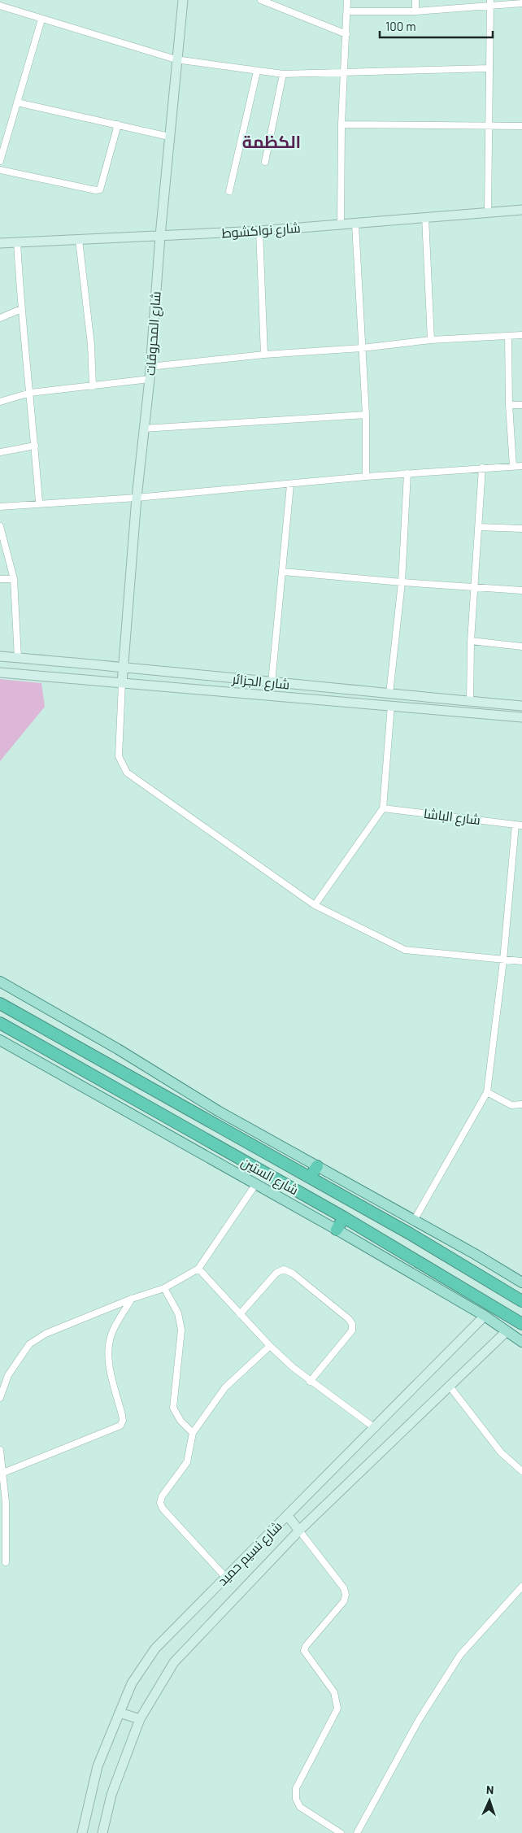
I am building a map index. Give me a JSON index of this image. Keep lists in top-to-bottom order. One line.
{"streets":{"highway":["شارع الستين"],"main road":["شارع نواكشوط","شارع المحروقات","شارع الجزائر","شارع نسيم حميد"],"street":["شارع الباشا"]},"crossings":[["شارع نواكشوط","شارع المحروقات"],["شارع المحروقات","شارع الجزائر"],["شارع الستين","شارع نسيم حميد"]],"districts":["الكظمة"],"scale_bar":"100 m","north":"top"}
